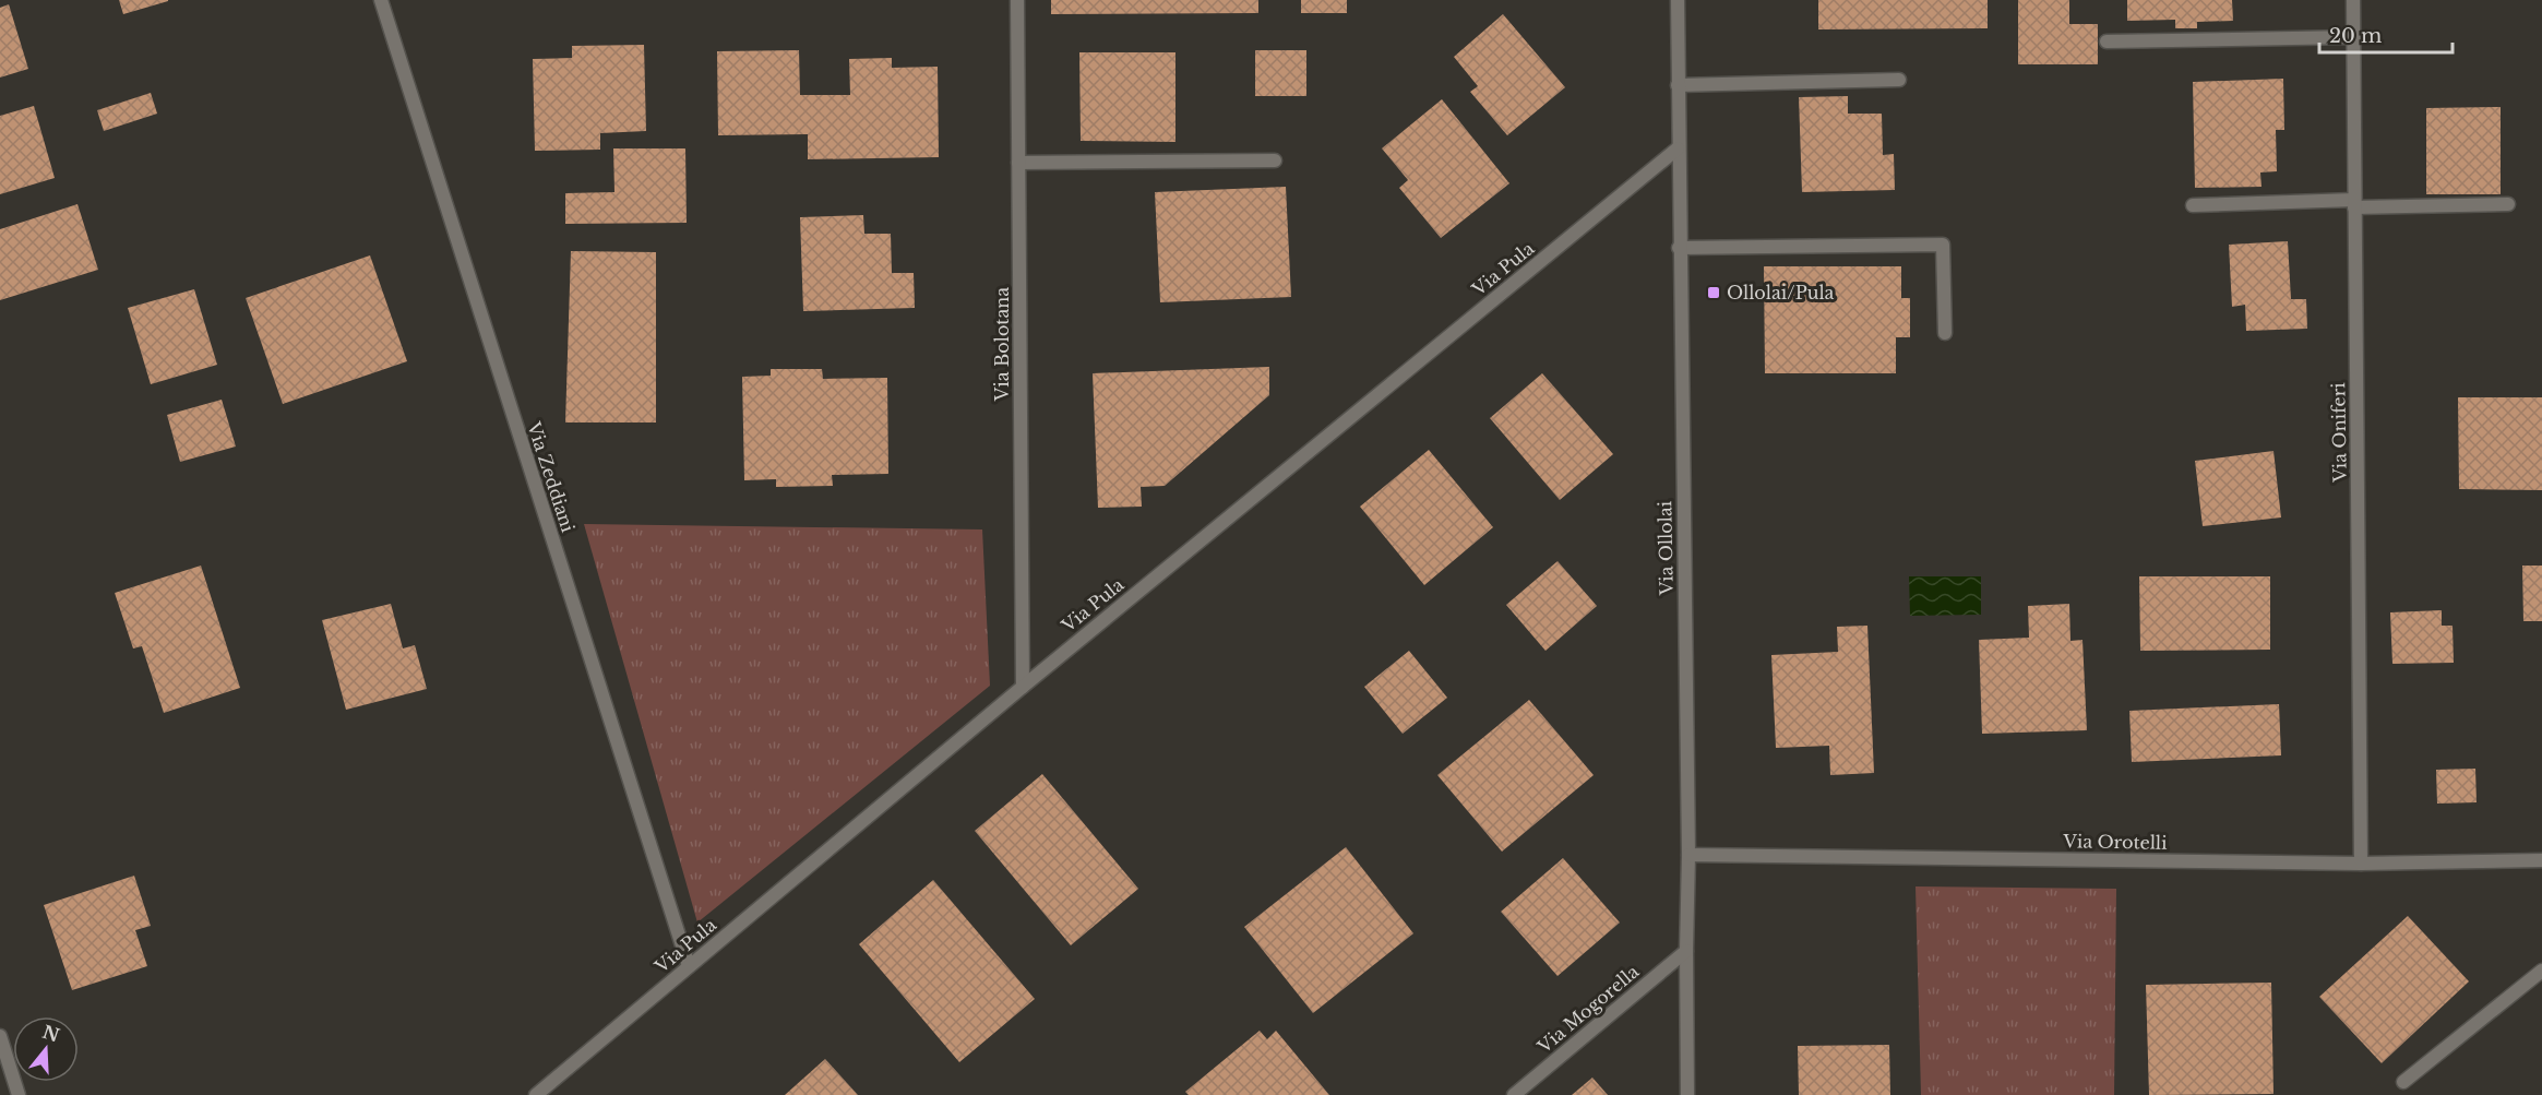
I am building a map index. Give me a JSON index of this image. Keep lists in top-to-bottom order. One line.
{"streets":{"street":["Via Pula","Via Bolotana","Via Oniferi","Via Zeddiani","Via Ollolai","Via Orotelli","Via Mogorella"]},"crossings":[["Via Pula","Via Bolotana"],["Via Pula","Via Zeddiani"],["Via Pula","Via Ollolai"],["Via Oniferi","Via Orotelli"],["Via Ollolai","Via Orotelli"],["Via Ollolai","Via Mogorella"]],"places":{"transit":["Ollolai/Pula"]},"scale_bar":"20 m","north":"top"}
